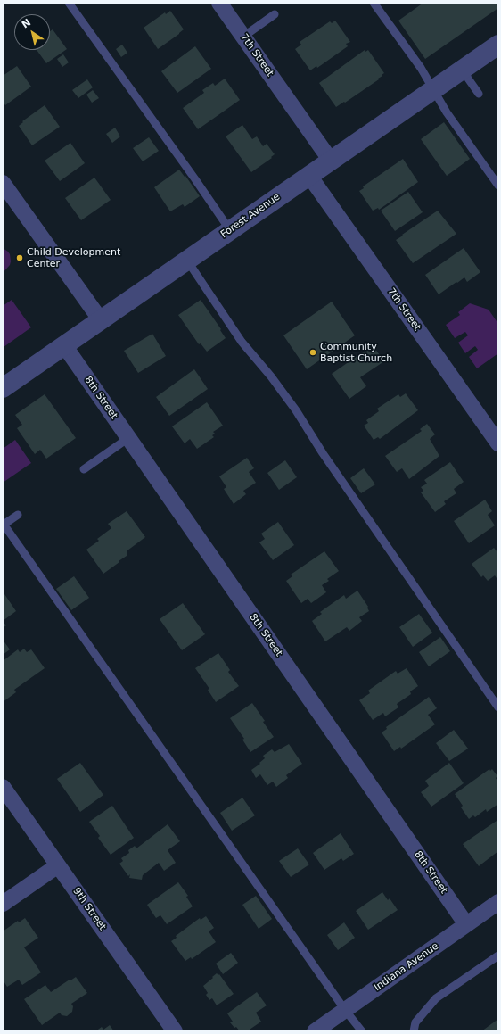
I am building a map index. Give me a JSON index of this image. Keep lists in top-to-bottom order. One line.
{"streets":{"street":["7th Street","Forest Avenue","8th Street","9th Street","Indiana Avenue"]},"crossings":[["7th Street","Forest Avenue"],["Forest Avenue","8th Street"],["8th Street","Indiana Avenue"]],"places":["Child Development Center","Community Baptist Church"],"north":"top left"}
